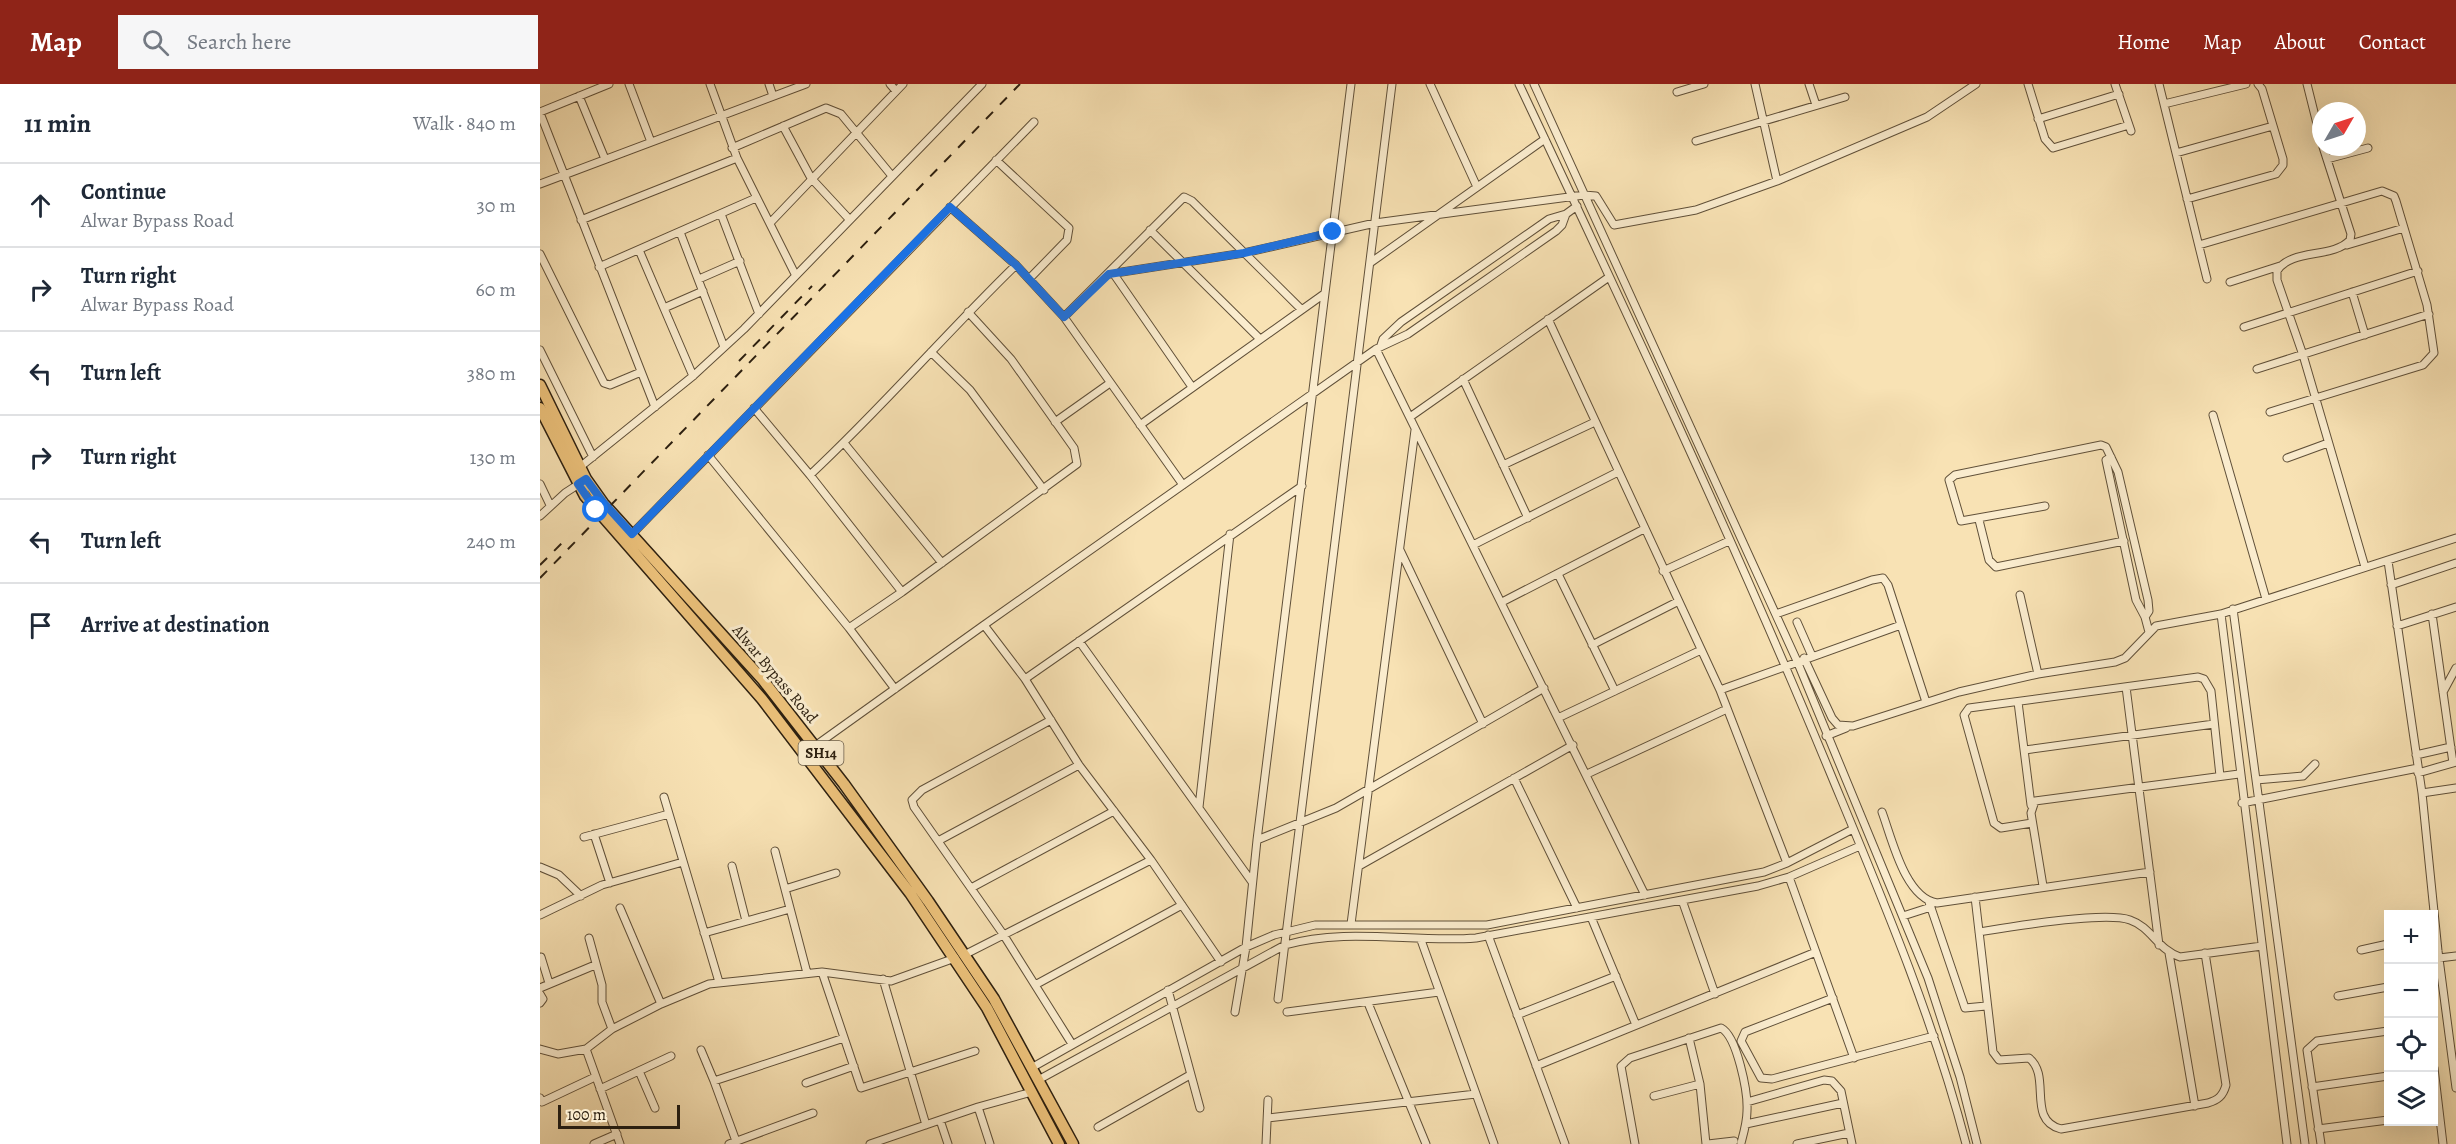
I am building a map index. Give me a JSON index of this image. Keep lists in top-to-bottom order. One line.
{"streets":{"main road":["Alwar Bypass Road","SH14"]},"scale_bar":"100 m","north":"top right","page":{"header":"Map","search":"Search here","nav":["Home","Map","About","Contact"],"heading":["11 min","Walk · 840 m"],"list":[["Continue","Alwar Bypass Road","30 m"],["Turn right","Alwar Bypass Road","60 m"],["Turn left","380 m"],["Turn right","130 m"],["Turn left","240 m"],"Arrive at destination"],"map_buttons":["+","−"],"scale":"100 m"}}
